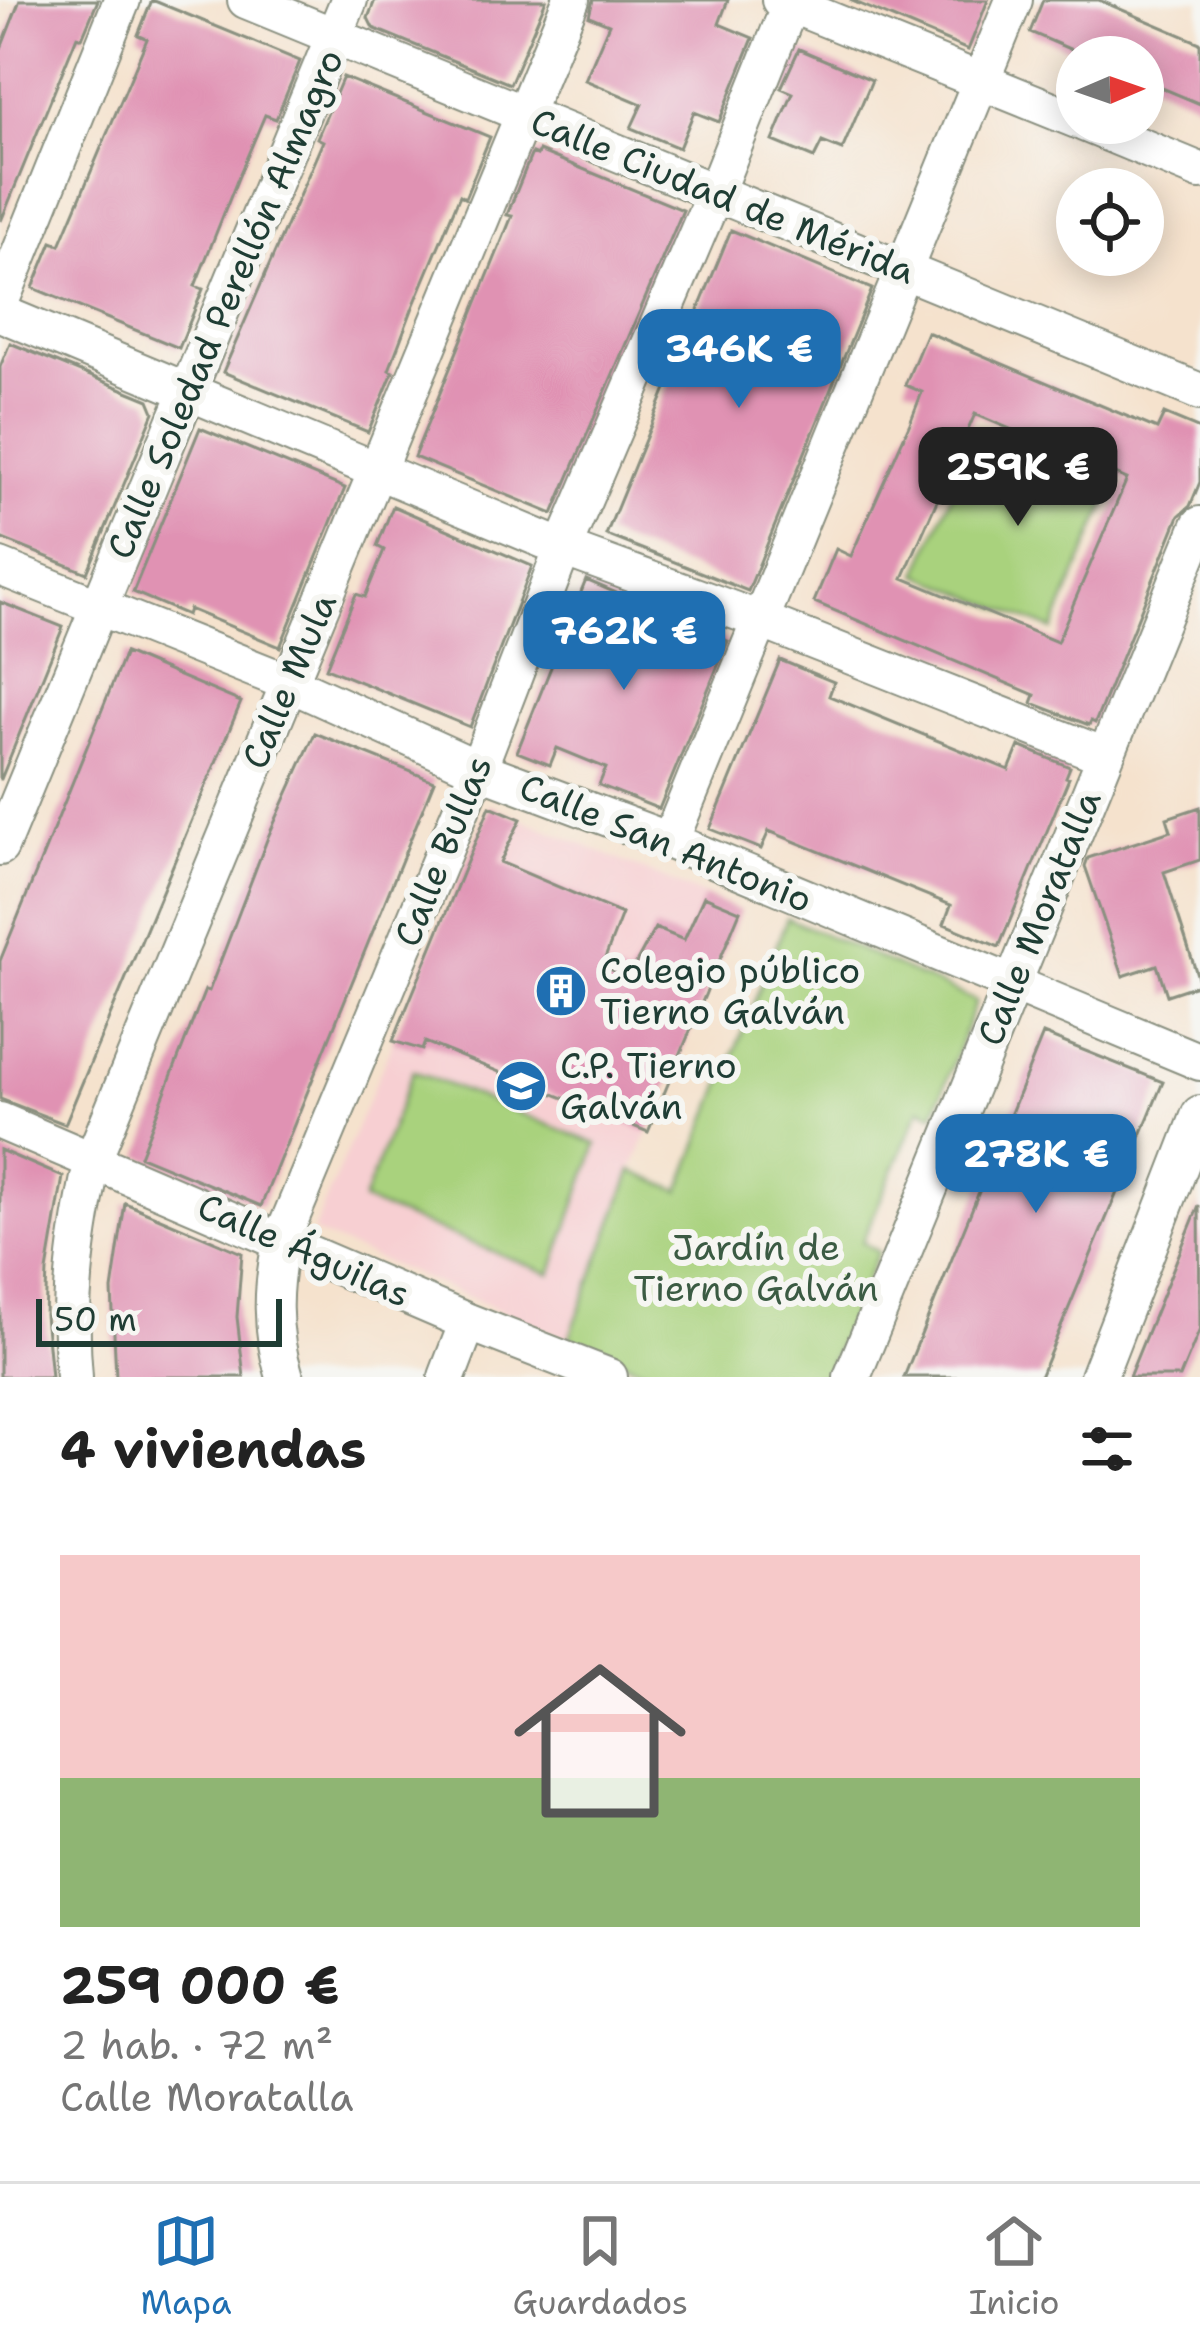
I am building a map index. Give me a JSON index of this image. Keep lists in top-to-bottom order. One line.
{"streets":{"street":["Calle Ciudad de Mérida","Calle Soledad Perellón Almagro","Calle Mula","Calle San Antonio","Calle Bullas","Calle Moratalla","Calle Águilas"]},"crossings":[["Calle Ciudad de Mérida","Calle Soledad Perellón Almagro"],["Calle Ciudad de Mérida","Calle Mula"],["Calle Ciudad de Mérida","Calle Bullas"],["Calle Soledad Perellón Almagro","Calle San Antonio"],["Calle Mula","Calle San Antonio"],["Calle Mula","Calle Águilas"],["Calle San Antonio","Calle Bullas"],["Calle San Antonio","Calle Moratalla"],["Calle Bullas","Calle Águilas"]],"parks":["Jardín de Tierno Galván"],"places":{"building":["Colegio público Tierno Galván"],"school or university":["C.P. Tierno Galván"]},"scale_bar":"50 m","north":"right","page":{"price":["346K €","259K €","762K €","278K €"],"scale":"50 m","heading":"4 viviendas","list":[{"name":"259 000 €","note":"2 hab. · 72 m² · Calle Moratalla"}],"tabs":["Mapa","Guardados","Inicio"]}}
